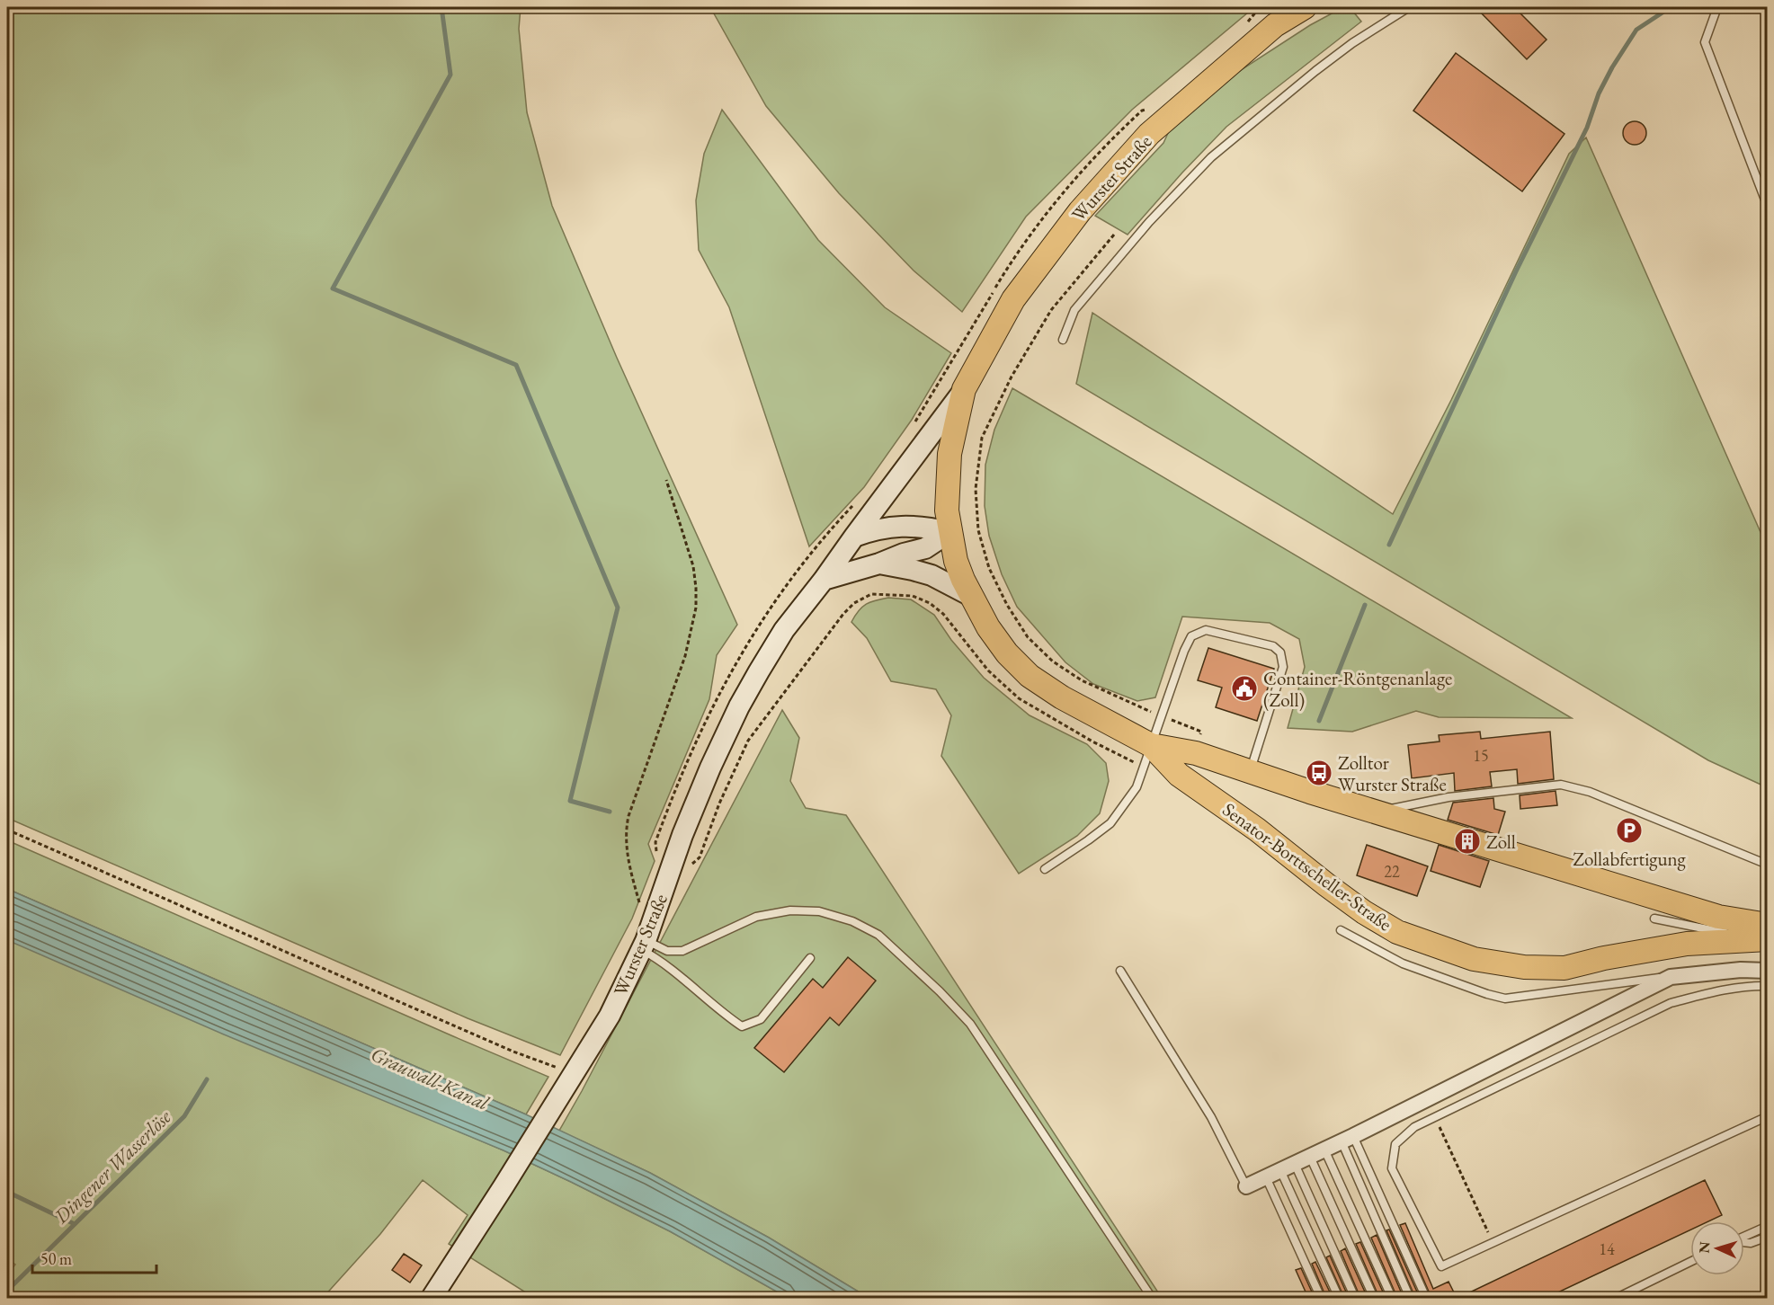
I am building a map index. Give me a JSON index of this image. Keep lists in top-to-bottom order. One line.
{"streets":{"main road":["Wurster Straße","Senator-Borttscheller-Straße"]},"crossings":[["Wurster Straße","Senator-Borttscheller-Straße"]],"water":["Grauwall-Kanal","Dingener Wasserlöse"],"places":{"public building":["Container-Röntgenanlage (Zoll)"],"bus stop":["Zolltor Wurster Straße"],"parking":["Zollabfertigung"],"building":["Zoll"]},"house_numbers":["15","22","14"],"scale_bar":"50 m","north":"left"}
